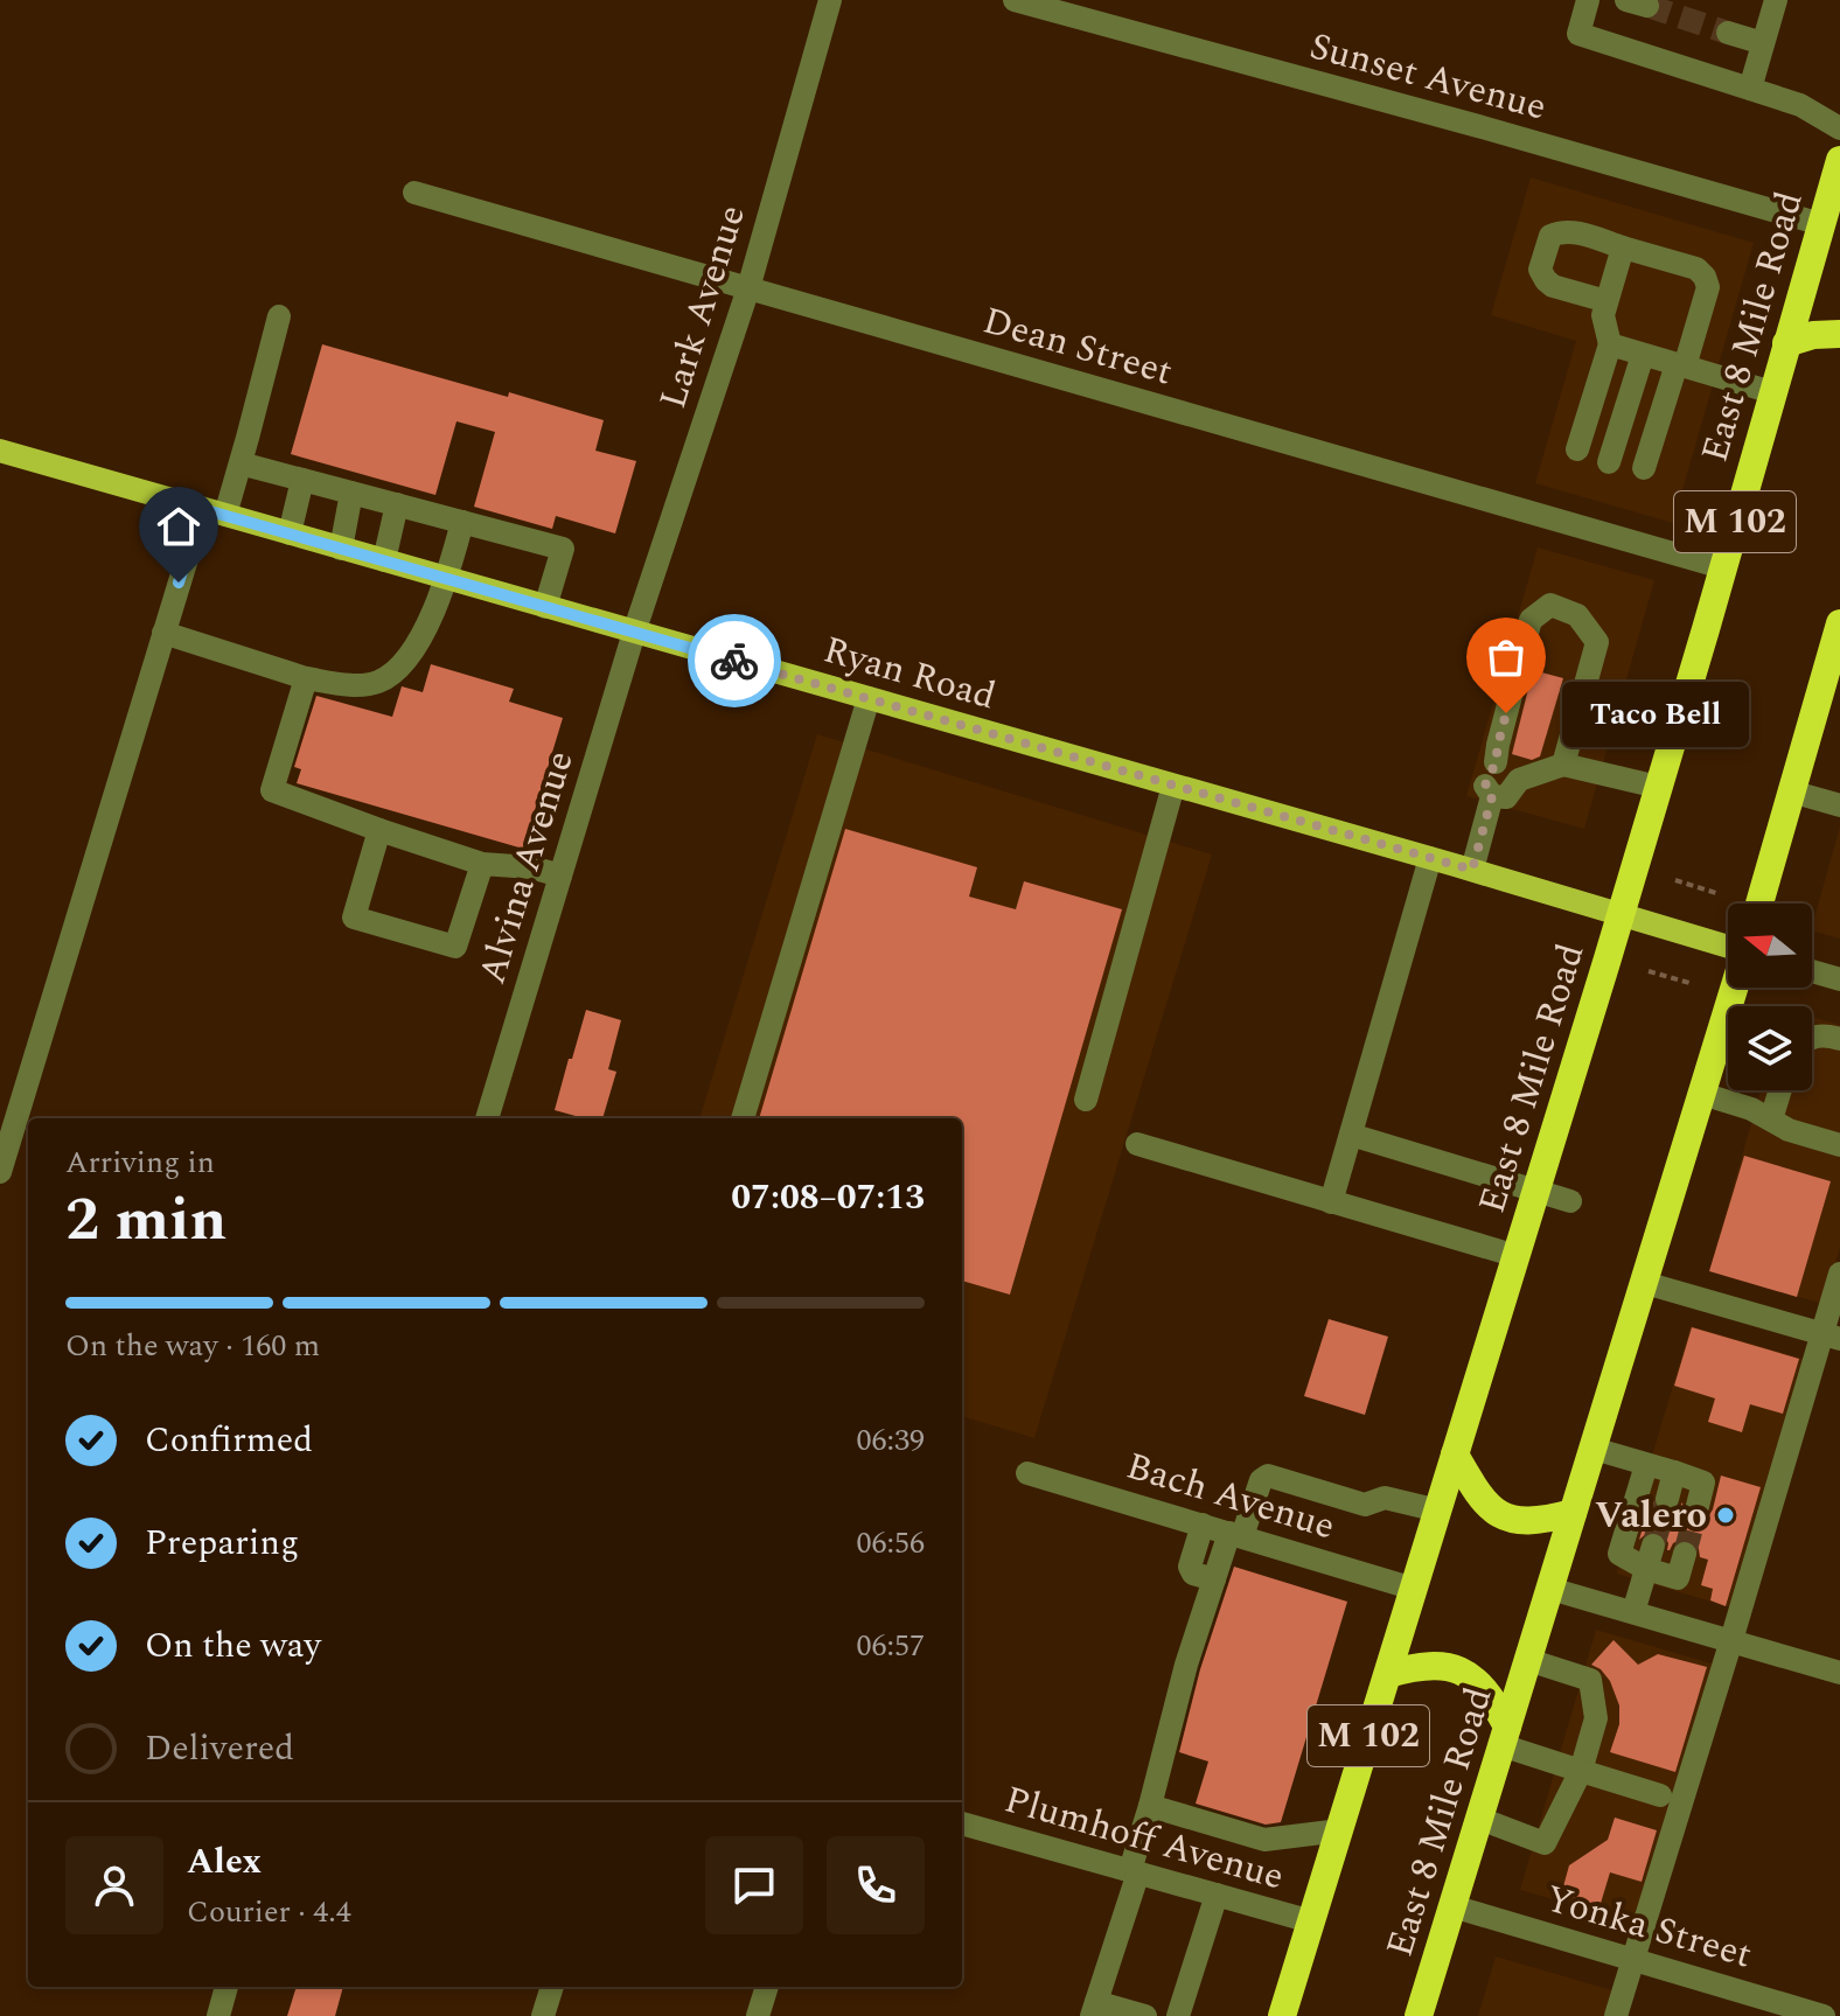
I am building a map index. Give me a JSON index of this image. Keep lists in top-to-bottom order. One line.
{"streets":{"highway":["East 8 Mile Road","M 102"],"main road":["Ryan Road"],"street":["Sunset Avenue","Lark Avenue","Dean Street","Alvina Avenue","Bach Avenue","Plumhoff Avenue","Yonka Street"]},"crossings":[["Sunset Avenue","East 8 Mile Road"],["Lark Avenue","Dean Street"],["Lark Avenue","Ryan Road"],["Lark Avenue","Alvina Avenue"],["East 8 Mile Road","Dean Street"],["East 8 Mile Road","Ryan Road"],["East 8 Mile Road","Bach Avenue"],["East 8 Mile Road","Plumhoff Avenue"],["East 8 Mile Road","Yonka Street"],["Ryan Road","Alvina Avenue"]],"places":["Taco Bell","Valero"],"north":"left","page":{"bubble":"Taco Bell","heading":["2 min","Arriving in","07:08–07:13"],"panel":["Alex","Courier · 4.4"],"bar":"On the way · 160 m","list":[["Confirmed","06:39"],["Preparing","06:56"],["On the way","06:57"],"Delivered"]}}
